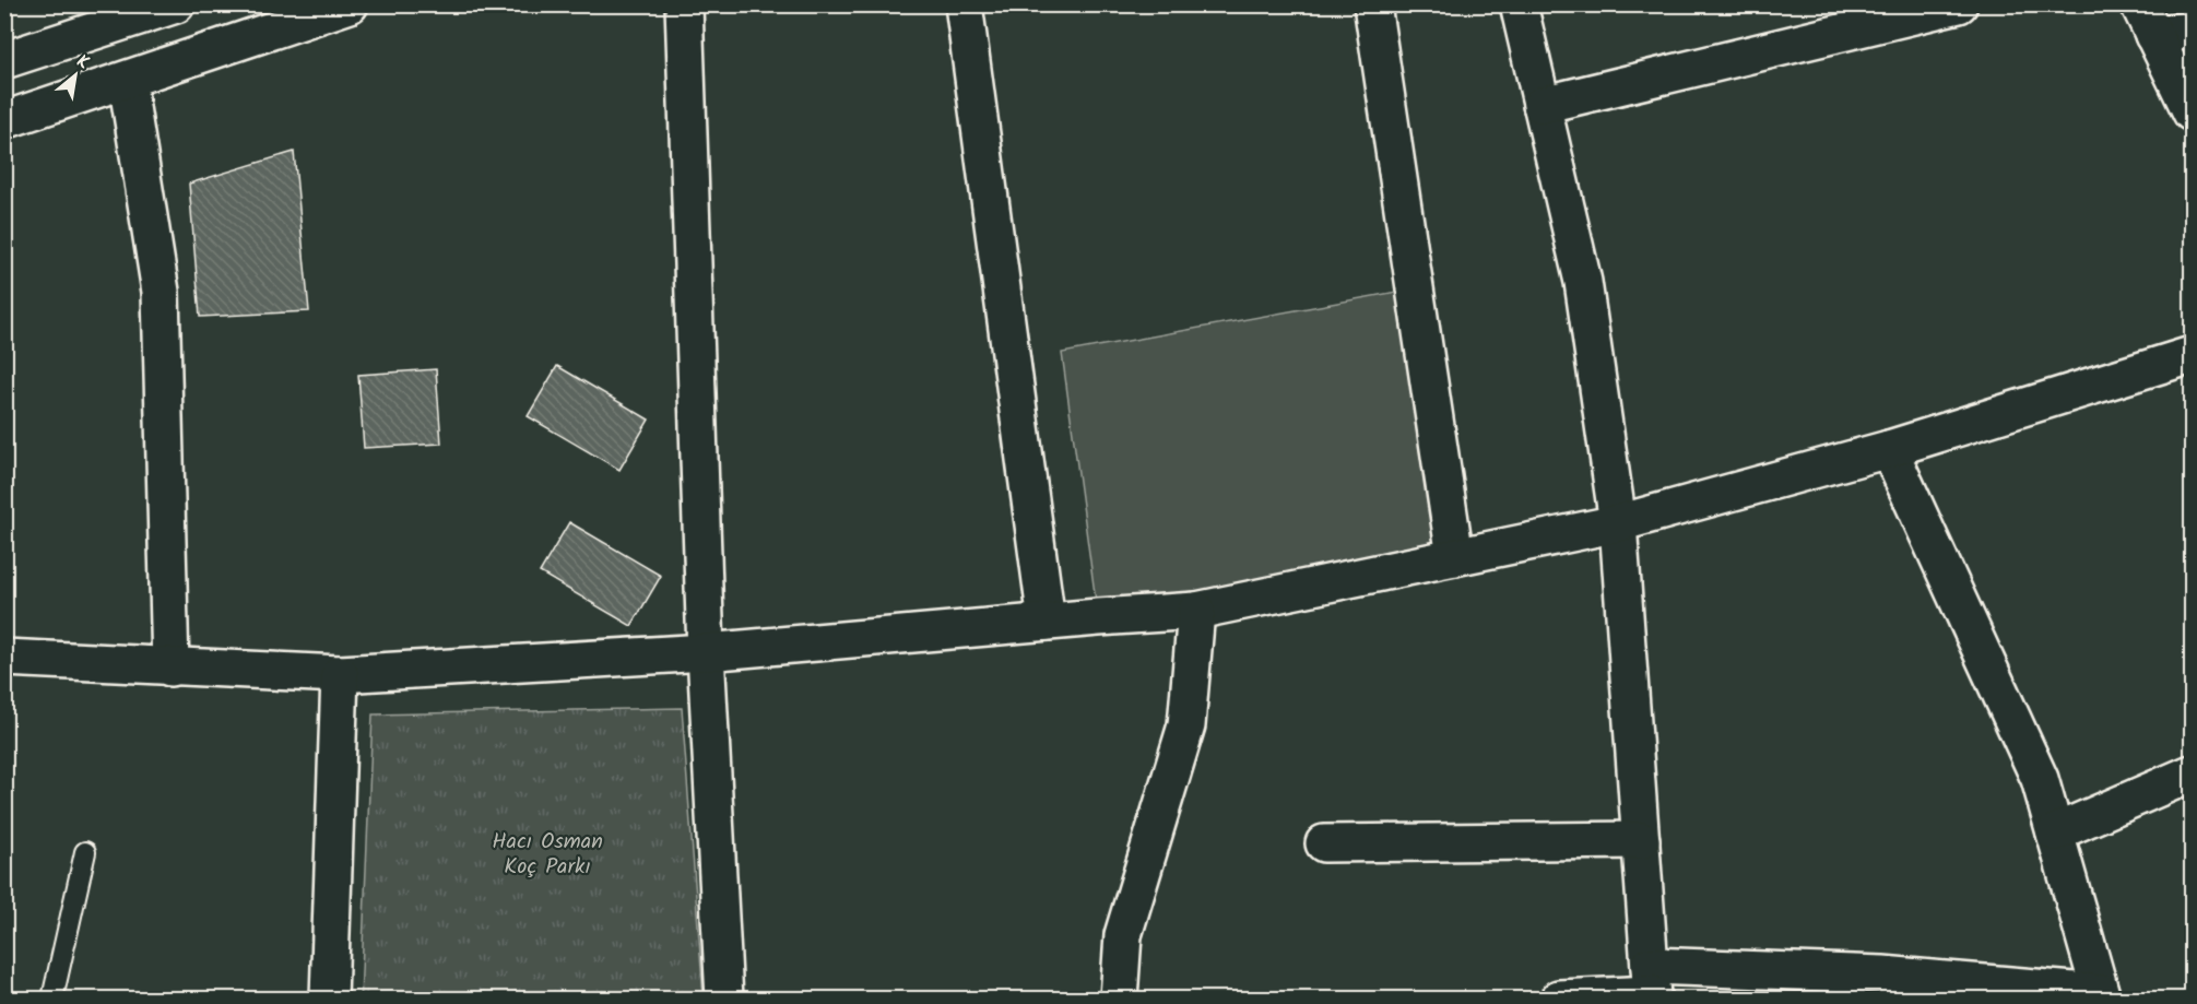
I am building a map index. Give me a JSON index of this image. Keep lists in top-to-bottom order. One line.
{"parks":["Hacı Osman Koç Parkı"],"north":"top right"}
